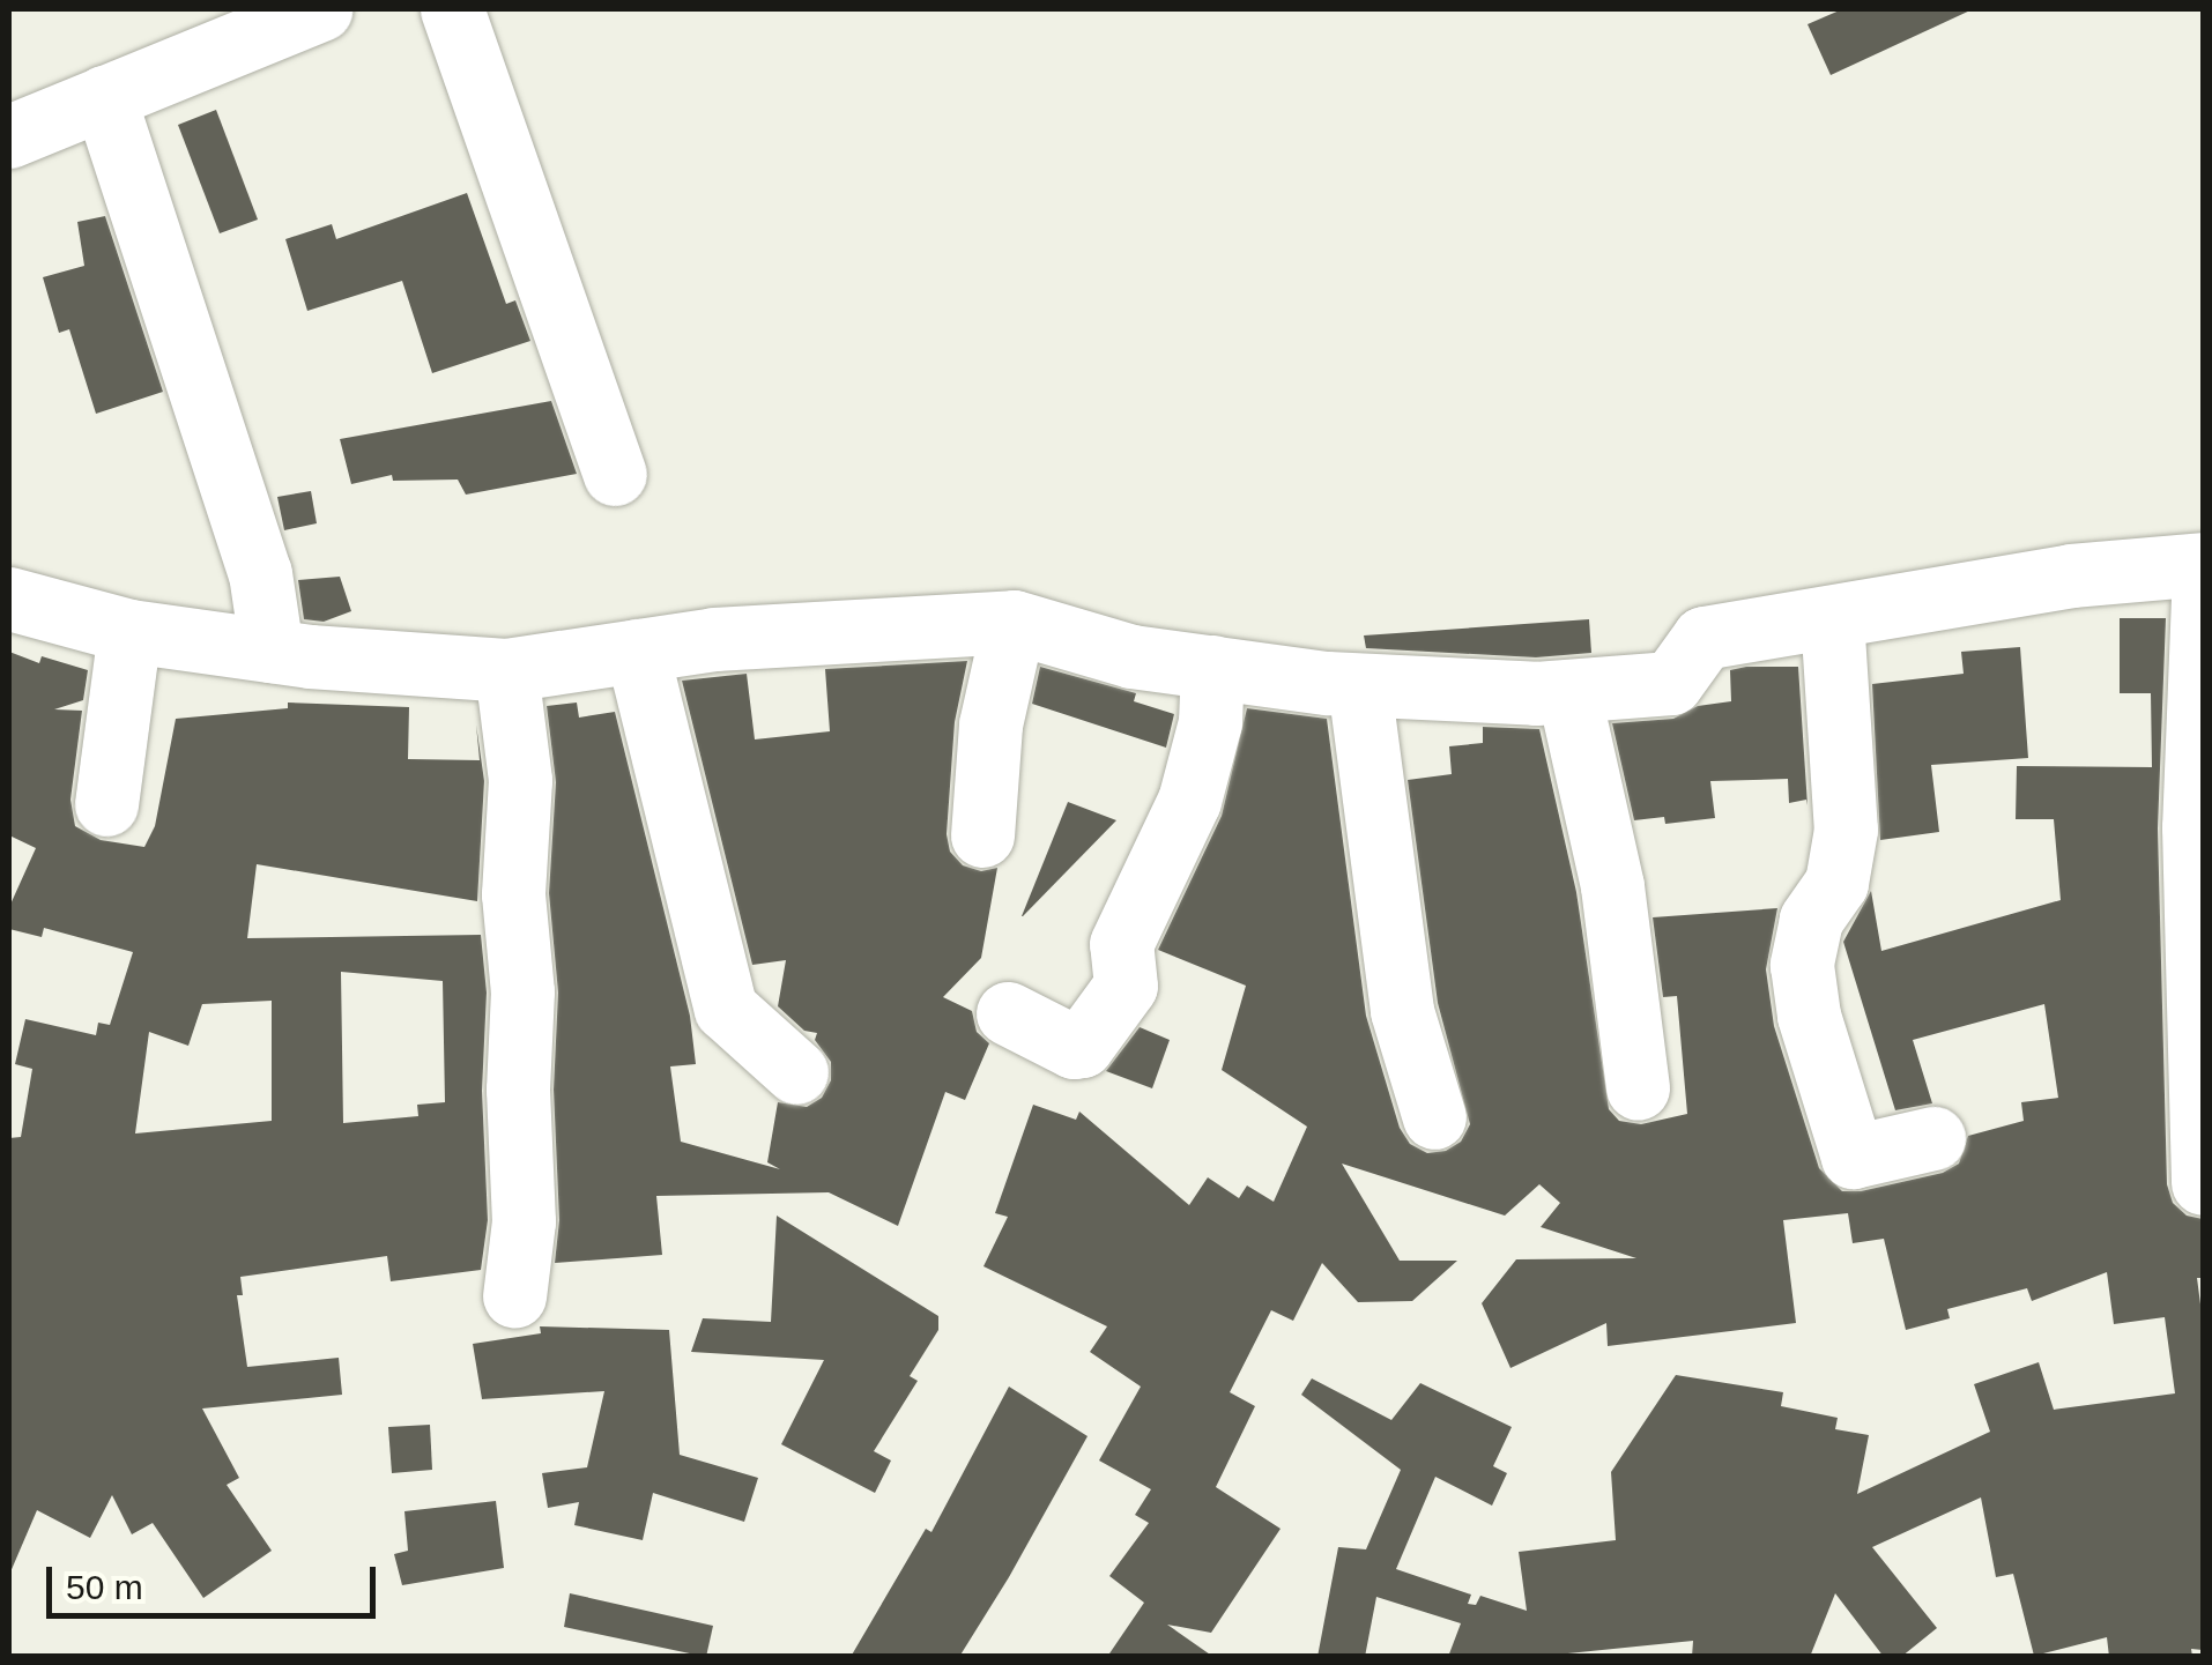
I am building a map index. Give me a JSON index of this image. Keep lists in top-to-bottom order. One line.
{"scale_bar":"50 m"}
